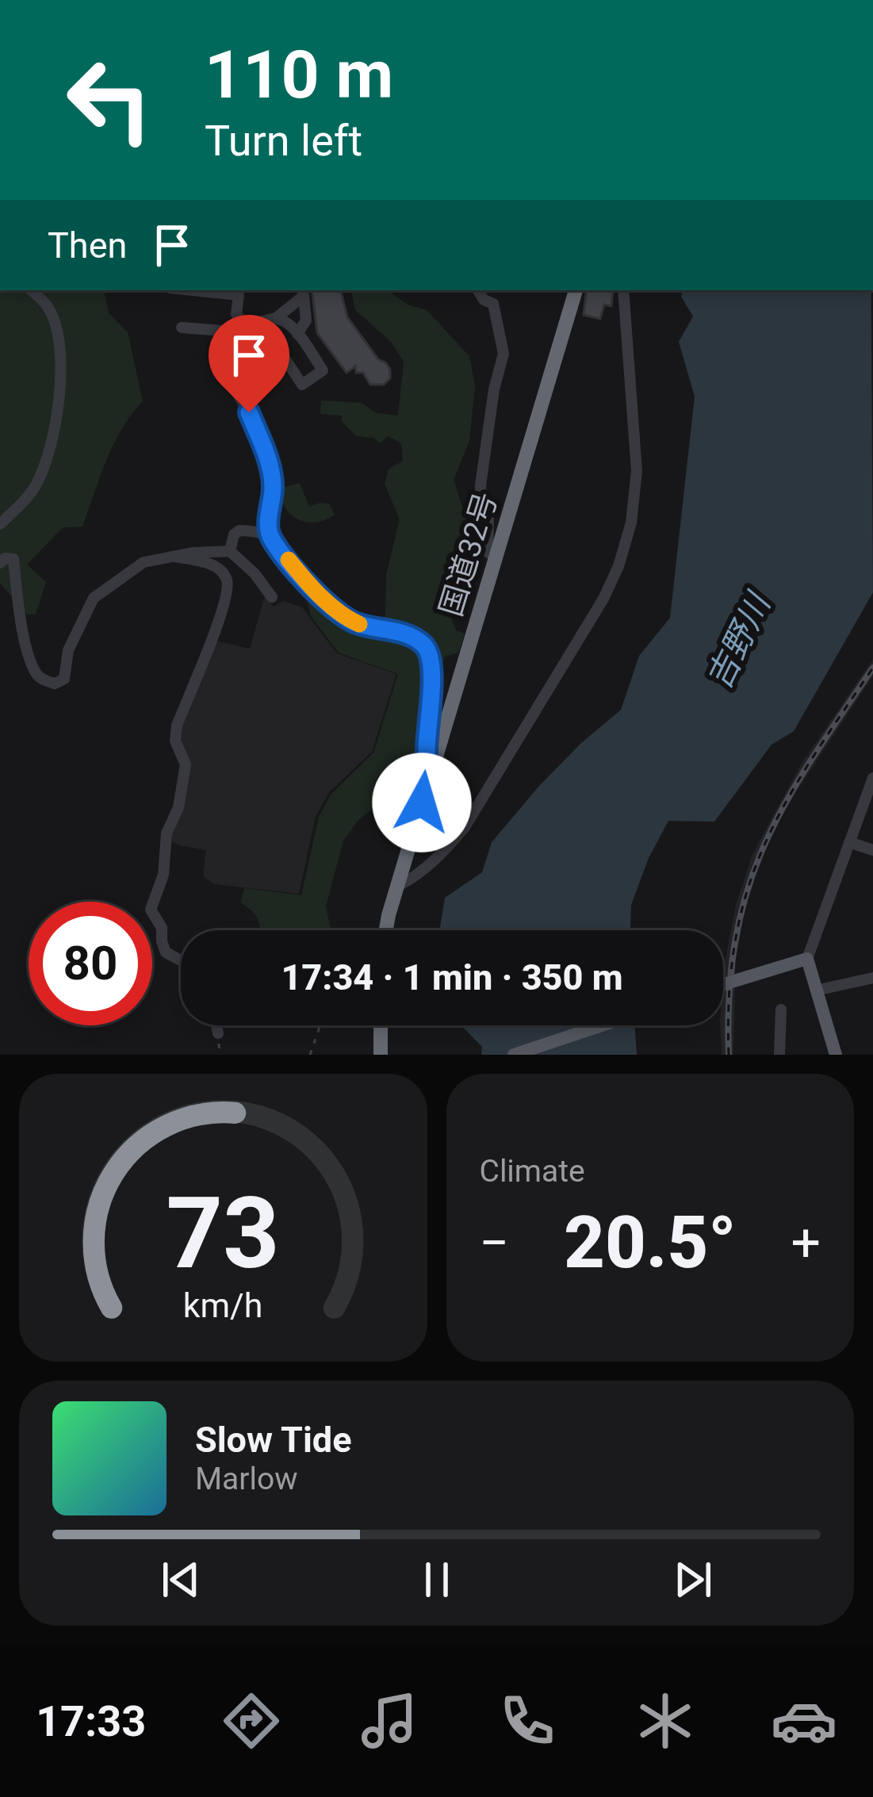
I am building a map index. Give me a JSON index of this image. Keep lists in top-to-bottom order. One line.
{"streets":{"highway":["国道32号"]},"water":["吉野川"],"page":{"turn":["110 m","Turn left"],"then":"Then","limit":"80","trip":"17:34 · 1 min · 350 m","tile":"Climate","heat":["−","20.5°","+"],"song":["Slow Tide","Marlow"],"tabs":"17:33","gauge":["73","km/h"]}}
